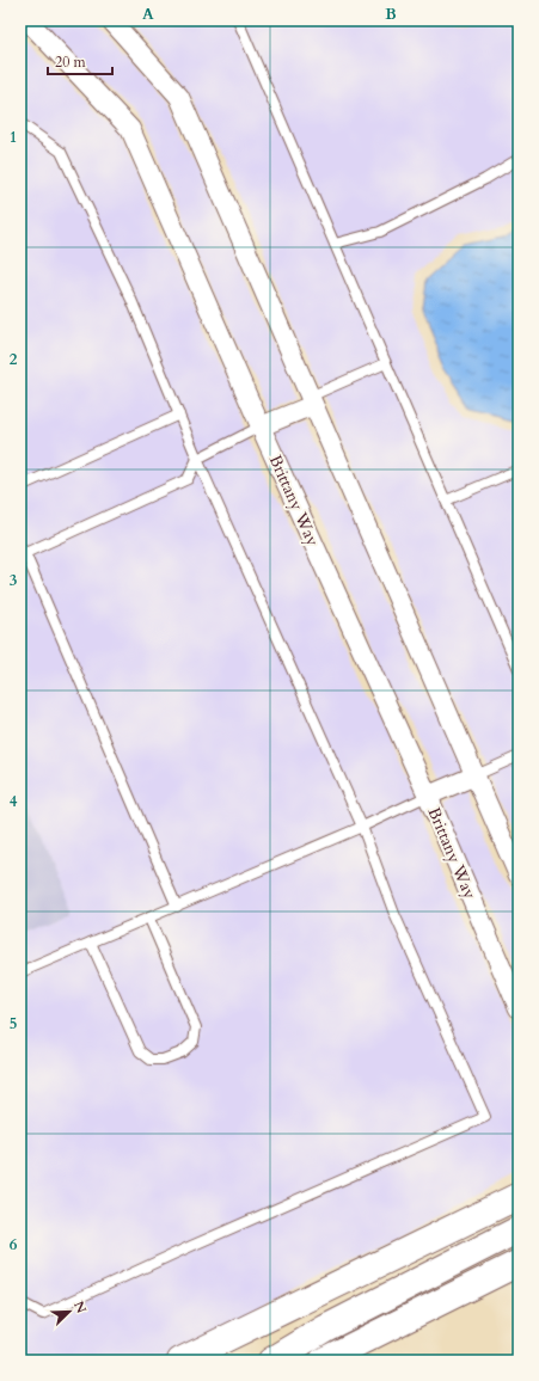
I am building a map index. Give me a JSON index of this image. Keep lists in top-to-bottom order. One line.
{"streets":{"street":["Brittany Way"]},"scale_bar":"20 m","north":"top right","grid":{"columns":["A","B"],"rows":["1","2","3","4","5","6"]}}
